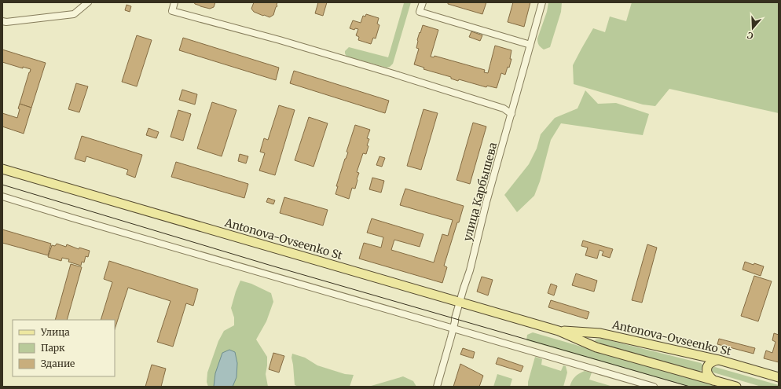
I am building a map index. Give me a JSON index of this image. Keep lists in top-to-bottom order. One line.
{"streets":{"main road":["Antonova-Ovseenko St"],"street":["улица Карбышева"]},"crossings":[["улица Карбышева","Antonova-Ovseenko St"]],"legend":["Улица","Парк","Здание"],"north":"bottom"}
